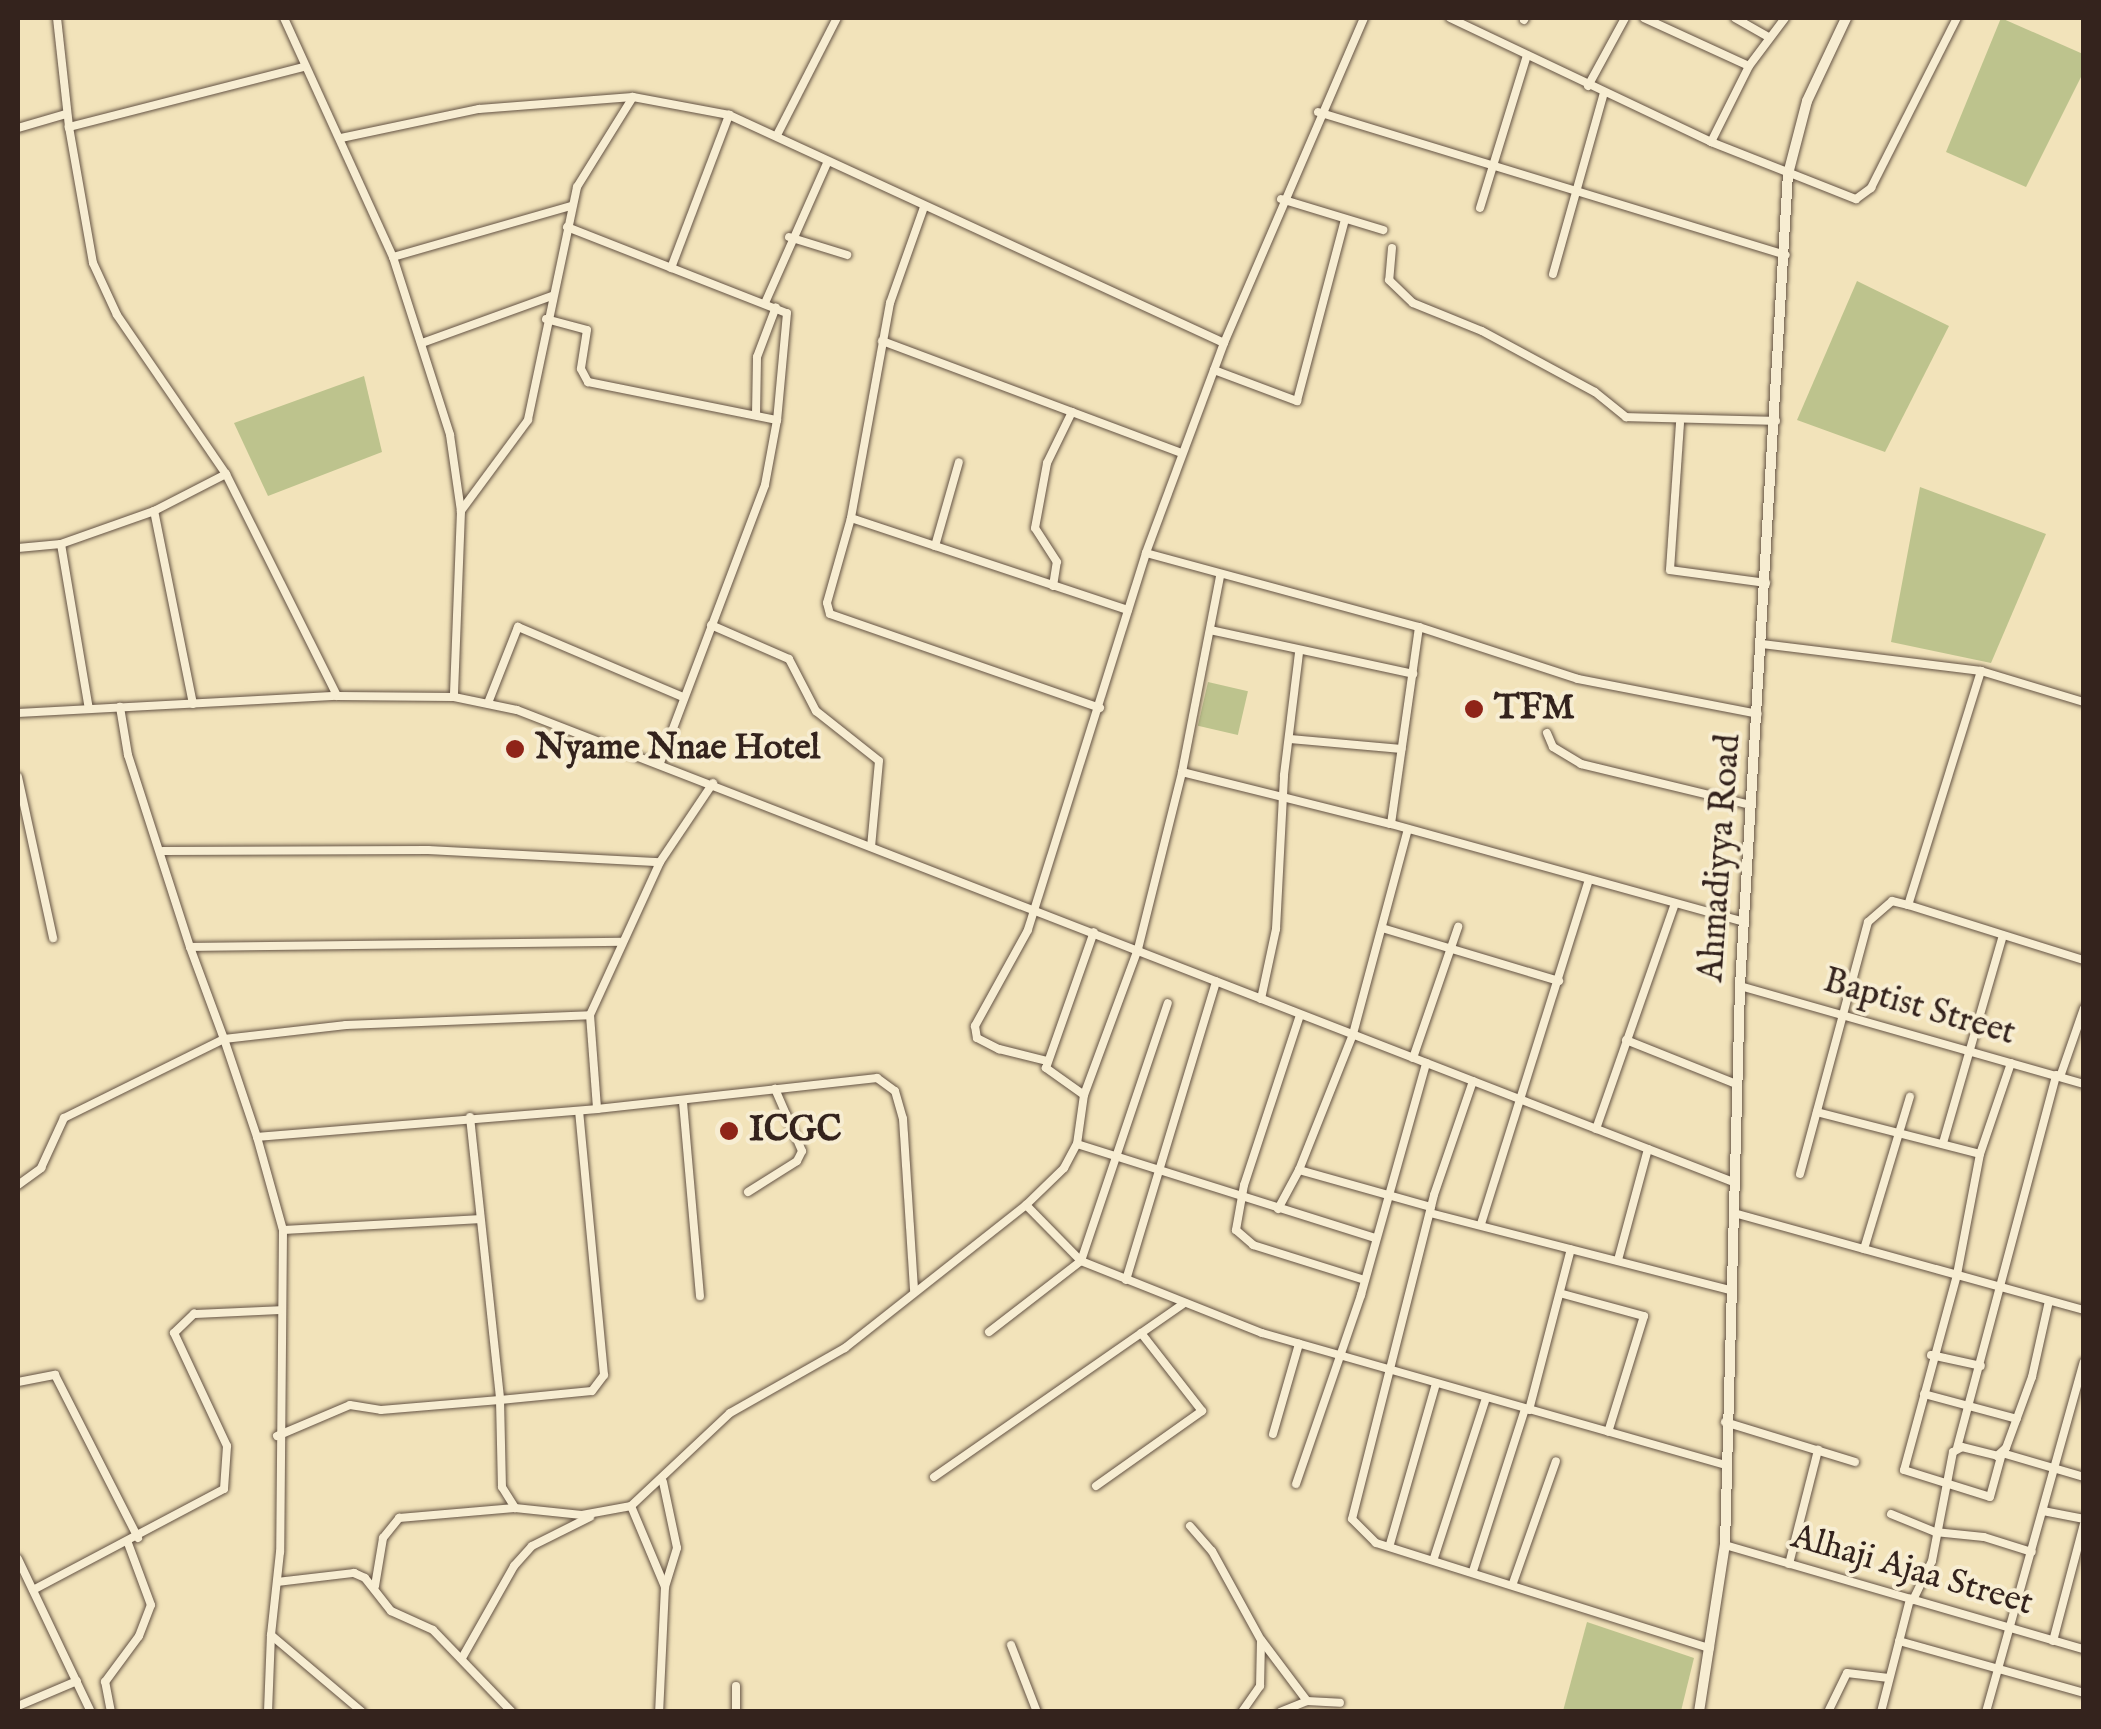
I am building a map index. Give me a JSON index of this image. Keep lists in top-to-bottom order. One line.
{"streets":{"street":["Ahmadiyya Road","Baptist Street","Alhaji Ajaa Street"]},"crossings":[["Ahmadiyya Road","Baptist Street"],["Ahmadiyya Road","Alhaji Ajaa Street"]],"places":["TFM","Nyame Nnae Hotel","ICGC"]}
